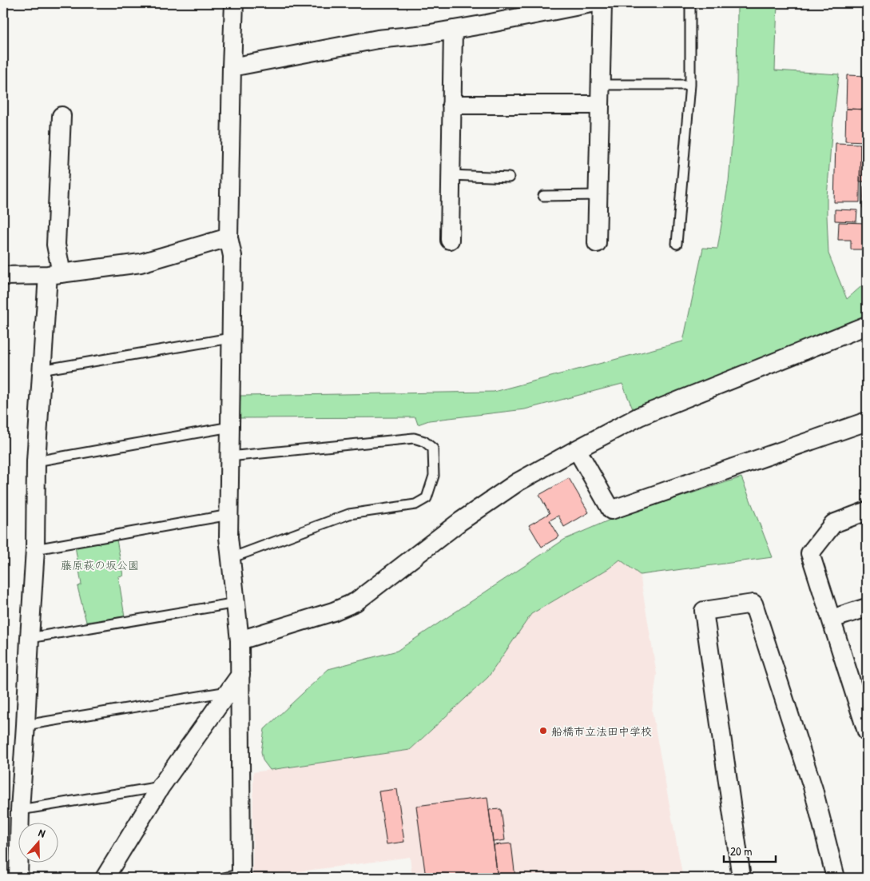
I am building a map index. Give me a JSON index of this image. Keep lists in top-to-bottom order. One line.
{"parks":["藤原萩の坂公園"],"places":["船橋市立法田中学校"],"scale_bar":"20 m","north":"top"}
